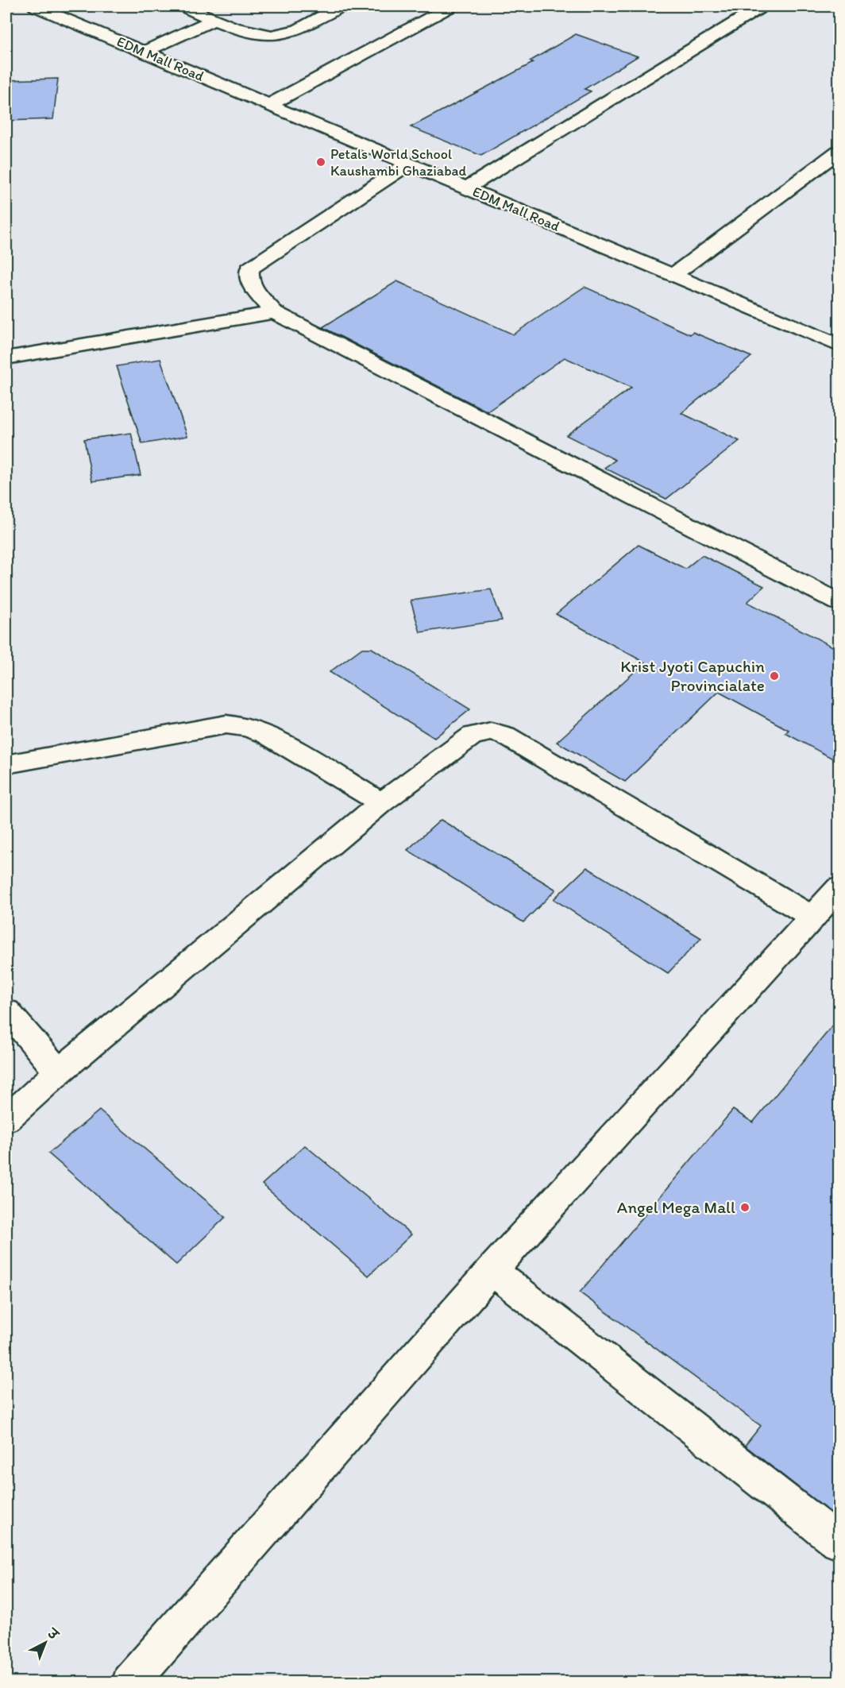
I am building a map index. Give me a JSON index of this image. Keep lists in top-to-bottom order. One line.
{"streets":{"street":["EDM Mall Road"]},"places":["Petals World School Kaushambi Ghaziabad","Krist Jyoti Capuchin Provincialate","Angel Mega Mall"],"north":"top right"}
